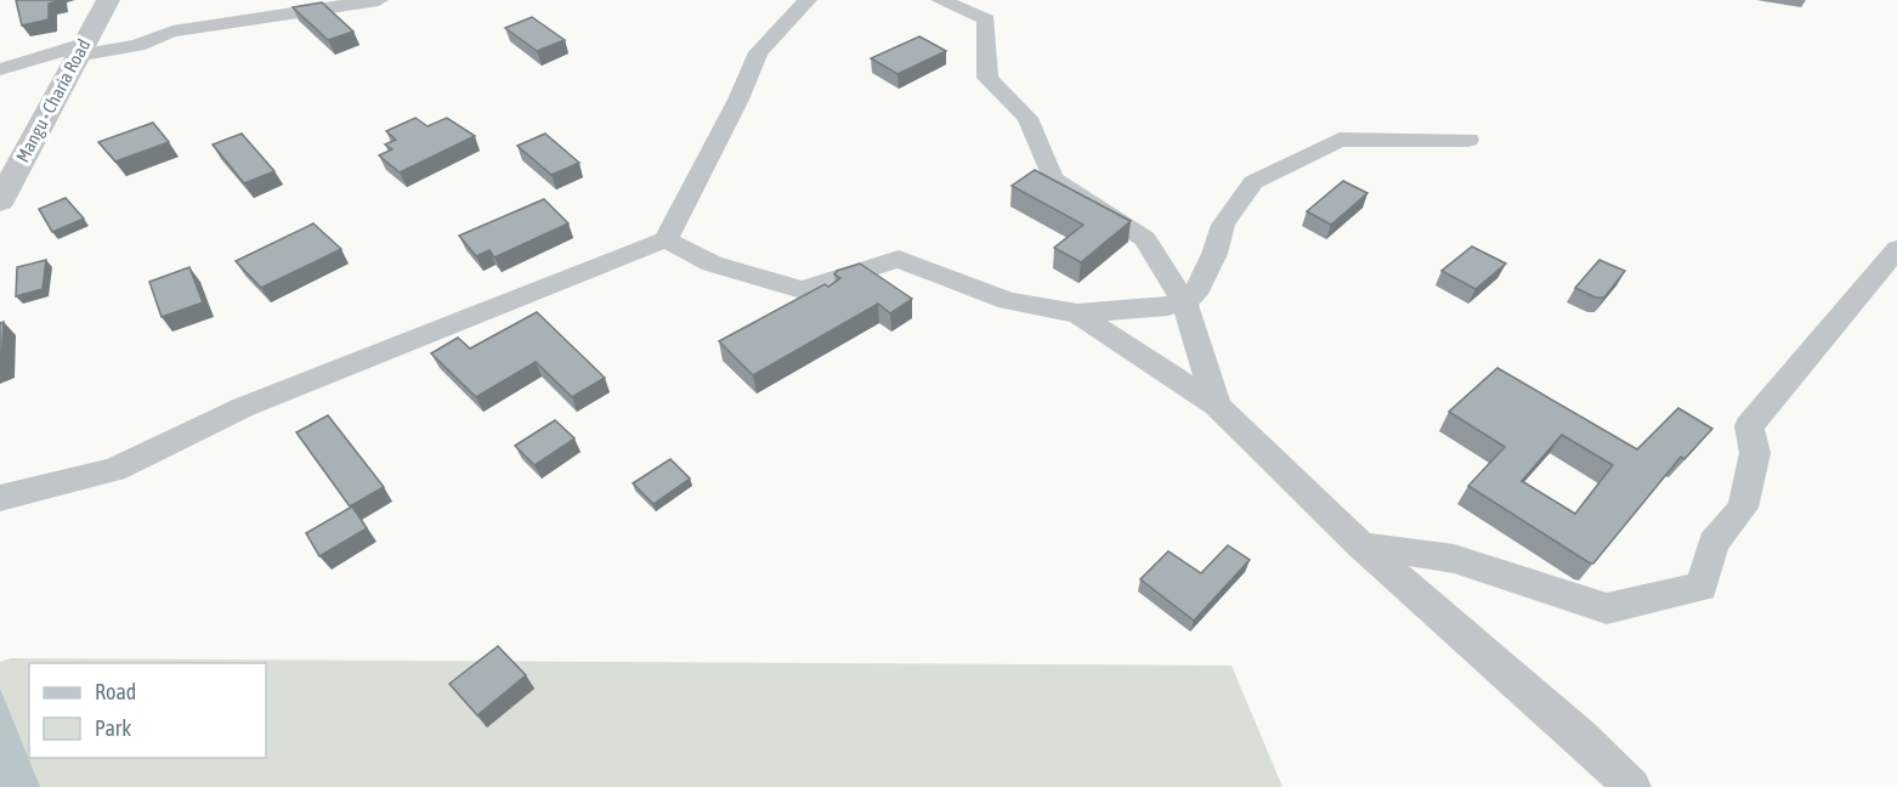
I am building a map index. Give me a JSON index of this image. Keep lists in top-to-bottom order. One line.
{"streets":{"street":["Mangu - Charia Road"]},"legend":["Road","Park"]}
